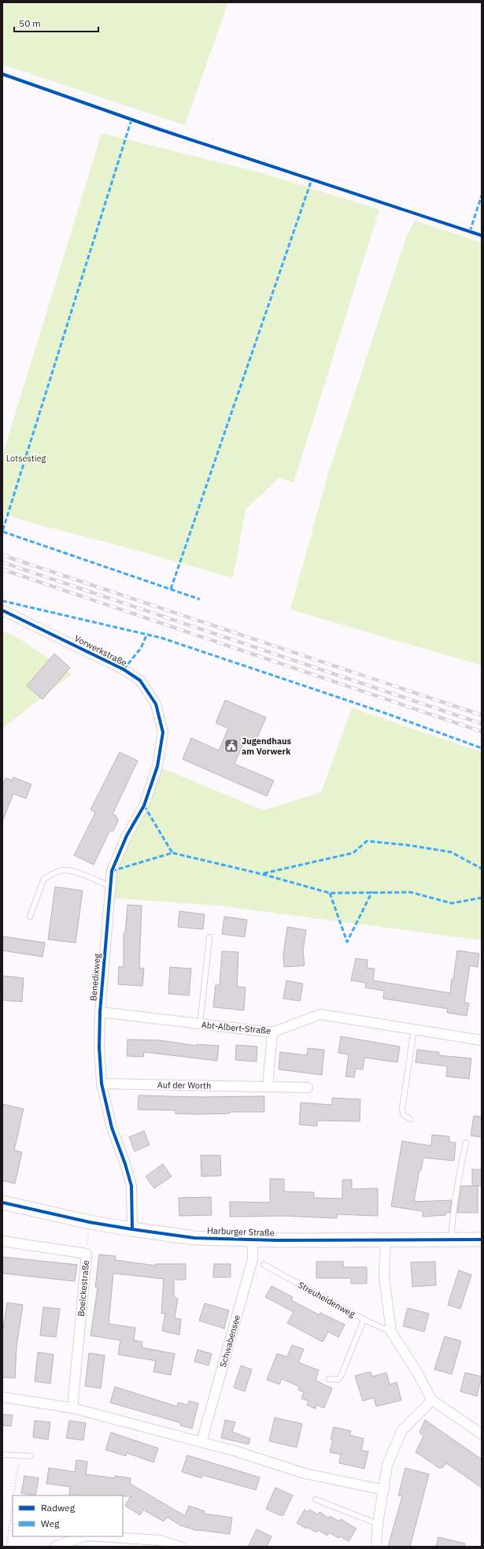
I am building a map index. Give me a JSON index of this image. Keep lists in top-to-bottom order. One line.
{"streets":{"main road":["Harburger Straße"],"street":["Vorwerkstraße","Benedixweg","Abt-Albert-Straße","Auf der Worth","Boelckestraße","Schwabensee"],"lane":["Streuheidenweg"]},"crossings":[["Vorwerkstraße","Benedixweg"],["Benedixweg","Abt-Albert-Straße"],["Benedixweg","Auf der Worth"],["Benedixweg","Harburger Straße"],["Harburger Straße","Schwabensee"]],"parks":["Lotsestieg"],"places":{"public building":["Jugendhaus am Vorwerk"]},"legend":["Radweg","Weg"],"scale_bar":"50 m"}
